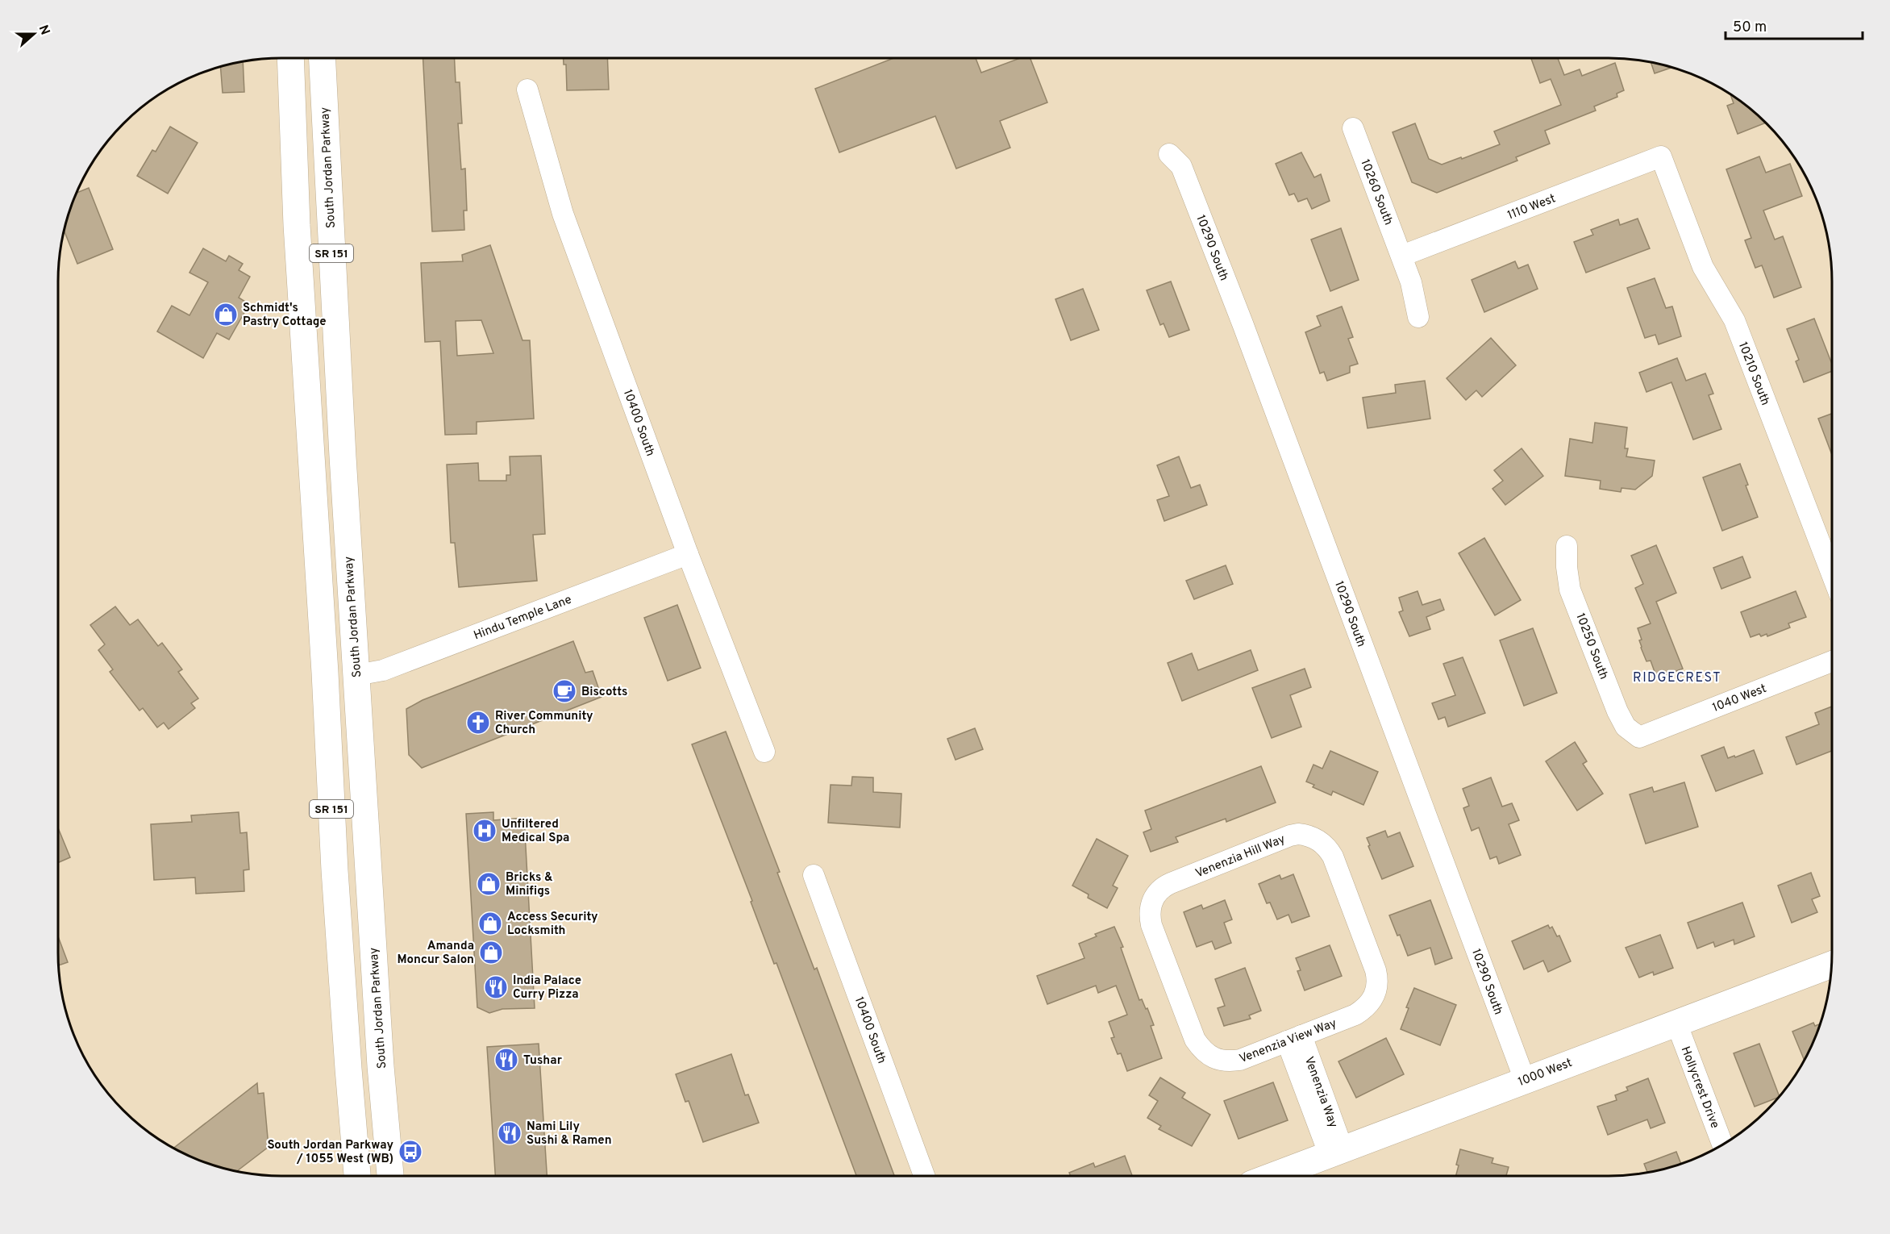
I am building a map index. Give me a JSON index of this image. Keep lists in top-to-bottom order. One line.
{"streets":{"main road":["South Jordan Parkway","SR 151","1000 West"],"street":["10260 South","1110 West","10290 South","10210 South","10400 South","Hindu Temple Lane","10250 South","1040 West","Venenzia Hill Way","Venenzia View Way","Hollycrest Drive","Venenzia Way"]},"crossings":[["South Jordan Parkway","Hindu Temple Lane"],["10260 South","1110 West"],["1110 West","10210 South"],["10290 South","1000 West"],["10400 South","Hindu Temple Lane"],["10250 South","1040 West"],["Venenzia Hill Way","Venenzia View Way"],["Venenzia View Way","Venenzia Way"],["1000 West","Hollycrest Drive"],["1000 West","Venenzia Way"]],"districts":["RIDGECREST"],"places":{"shop":["Schmidt's Pastry Cottage","Bricks & Minifigs","Access Security Locksmith","Amanda Moncur Salon"],"cafe":["Biscotts"],"church":["River Community Church"],"hospital":["Unfiltered Medical Spa"],"restaurant":["India Palace Curry Pizza","Tushar","Nami Lily Sushi & Ramen"],"bus stop":["South Jordan Parkway / 1055 West (WB)"]},"scale_bar":"50 m","north":"right"}
